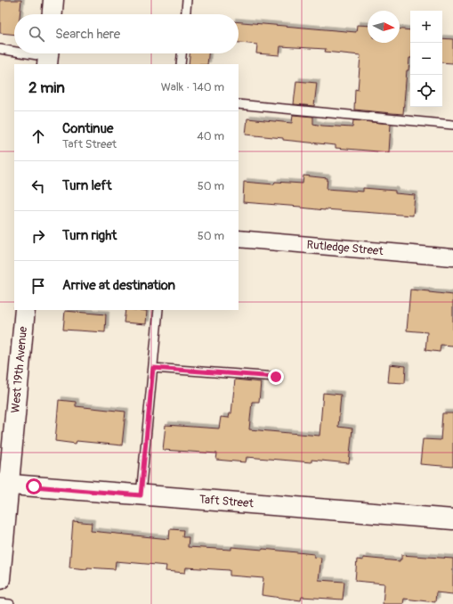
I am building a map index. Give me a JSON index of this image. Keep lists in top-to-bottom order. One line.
{"streets":{"street":["Rutledge Street","West 19th Avenue","Taft Street"]},"crossings":[["West 19th Avenue","Taft Street"]],"north":"right","page":{"map_buttons":["+","−"],"search":"Search here","heading":["2 min","Walk · 140 m"],"list":[["Continue","Taft Street","40 m"],["Turn left","50 m"],["Turn right","50 m"],"Arrive at destination"]}}
